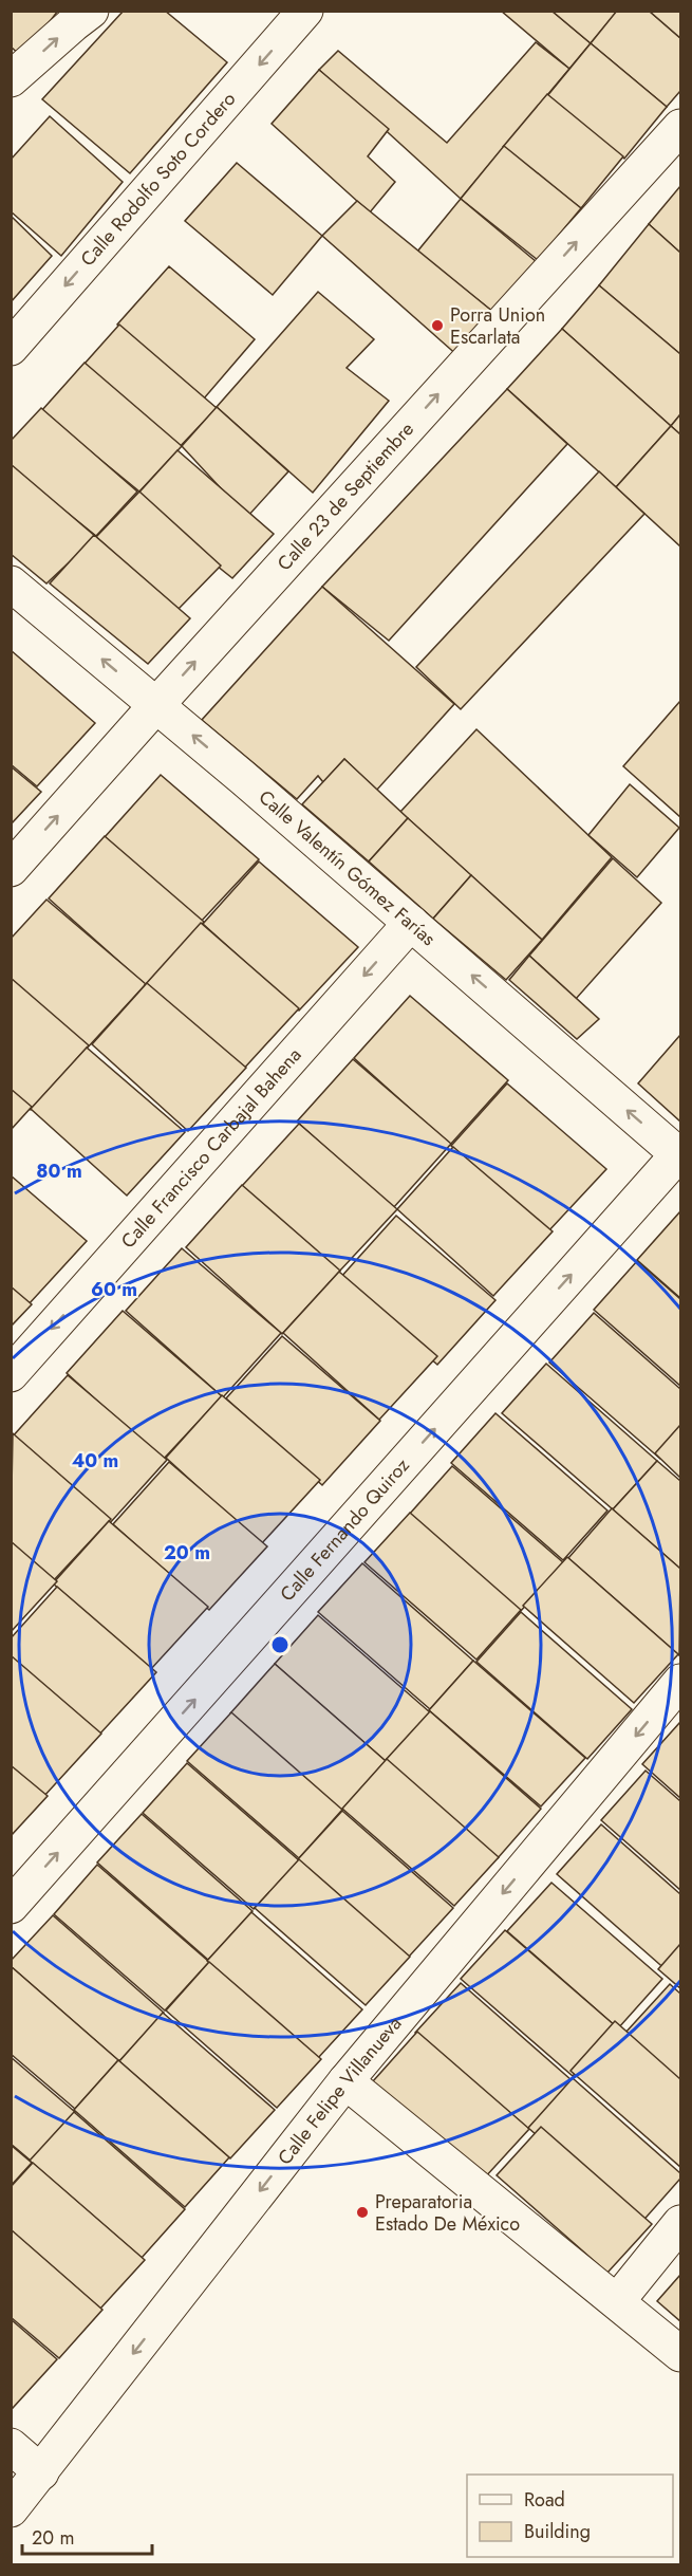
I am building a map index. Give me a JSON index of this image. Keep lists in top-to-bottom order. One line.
{"streets":{"street":["Calle Rodolfo Soto Cordero","Calle 23 de Septiembre","Calle Valentín Gómez Farías","Calle Francisco Carbajal Bahena","Calle Fernando Quiroz","Calle Felipe Villanueva"]},"crossings":[["Calle 23 de Septiembre","Calle Valentín Gómez Farías"],["Calle Valentín Gómez Farías","Calle Francisco Carbajal Bahena"],["Calle Valentín Gómez Farías","Calle Fernando Quiroz"]],"one_way":["Calle Rodolfo Soto Cordero","Calle 23 de Septiembre","Calle Valentín Gómez Farías","Calle Francisco Carbajal Bahena","Calle Fernando Quiroz","Calle Felipe Villanueva"],"places":["Porra Union Escarlata","Preparatoria Estado De México"],"legend":["Road","Building"],"scale_bar":"20 m","rings":["80 m","60 m","40 m","20 m"]}
